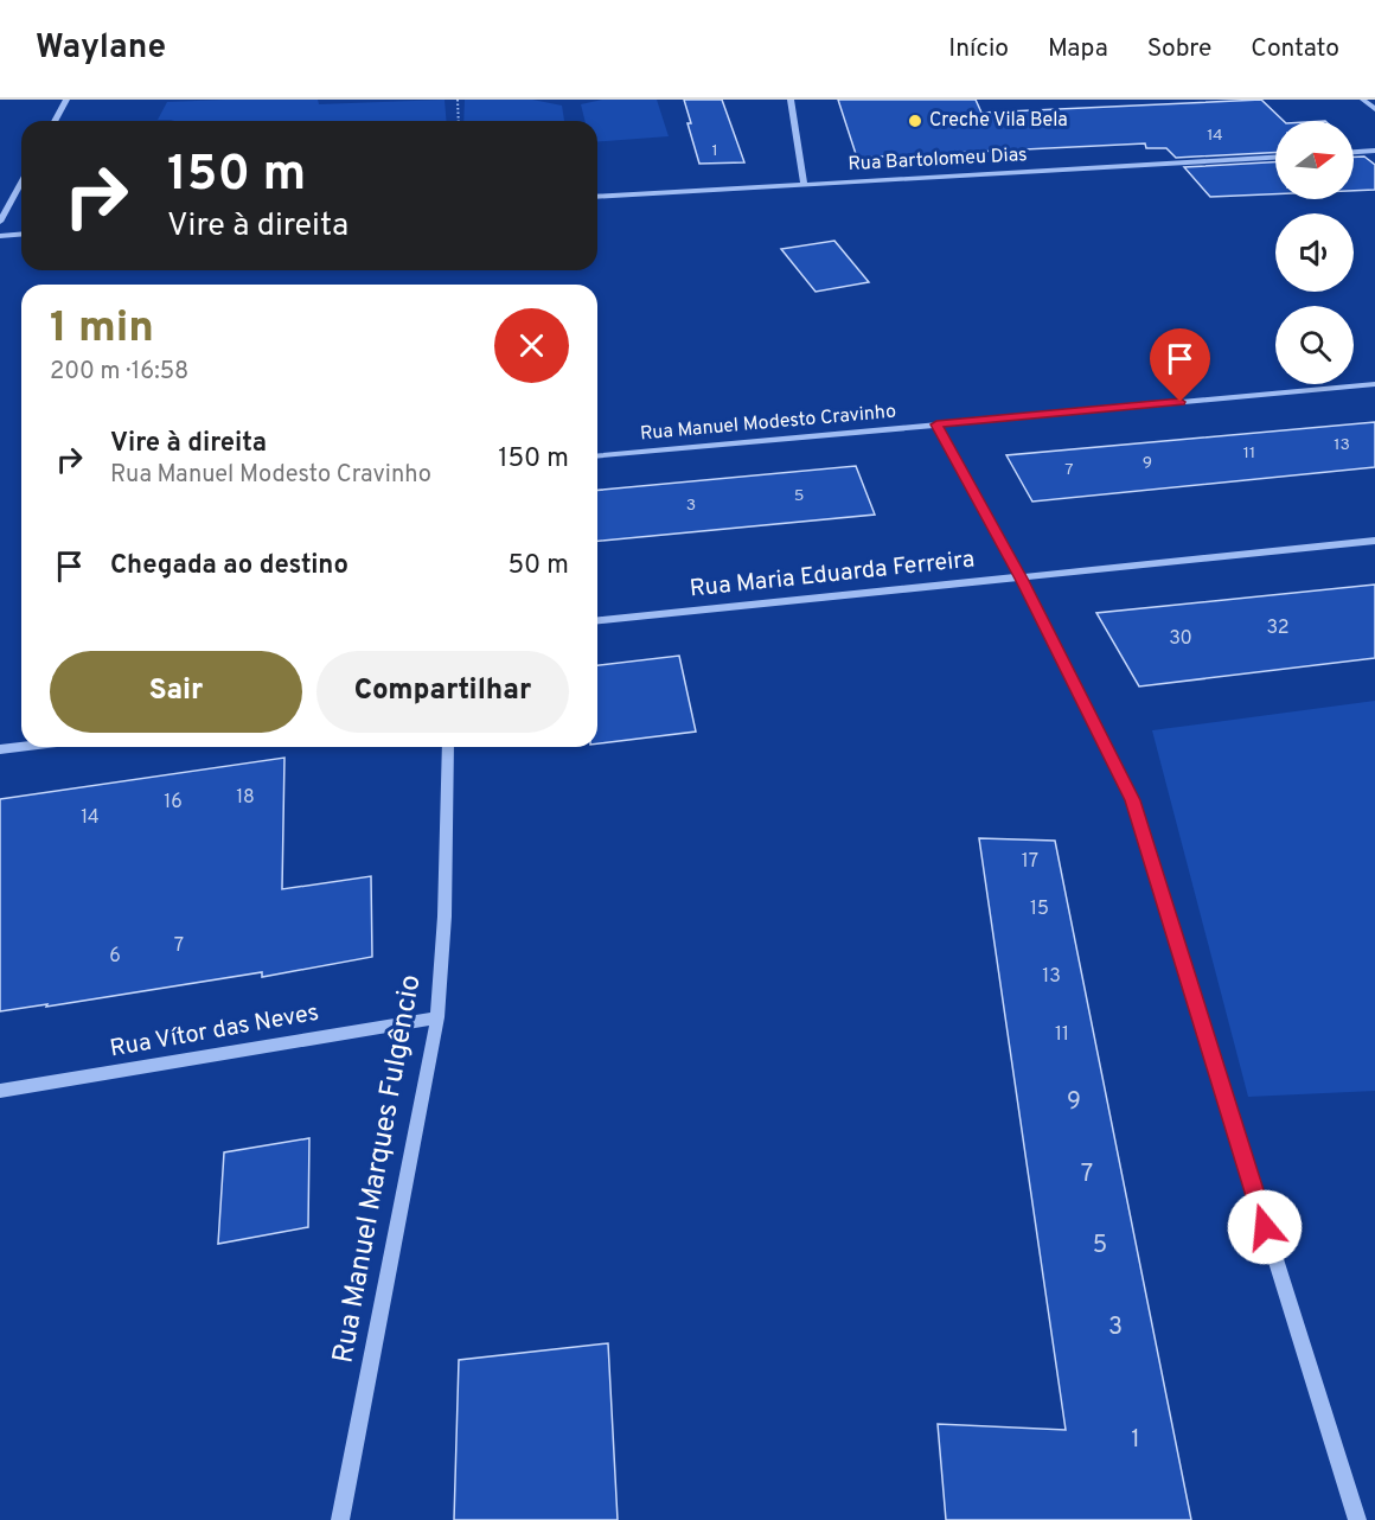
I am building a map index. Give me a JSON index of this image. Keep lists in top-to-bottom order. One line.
{"streets":{"street":["Rua Bartolomeu Dias","Rua Manuel Modesto Cravinho","Rua Maria Eduarda Ferreira","Rua Vítor das Neves","Rua Manuel Marques Fulgêncio"]},"crossings":[["Rua Vítor das Neves","Rua Manuel Marques Fulgêncio"]],"places":["Creche Vila Bela"],"house_numbers":["14","1","13","11","9","7","5","3","32","30","18","16","14","17","15","7","6","13","11","9","7","5","3","1"],"north":"right","page":{"header":"Waylane","nav":["Início","Mapa","Sobre","Contato"],"turn":["150 m","Vire à direita"],"heading":["1 min","200 m · 16:58"],"list":[{"name":"Vire à direita","note":"Rua Manuel Modesto Cravinho","value":"150 m"},{"name":"Chegada ao destino","value":"50 m"}],"buttons":["Sair","Compartilhar"]}}
